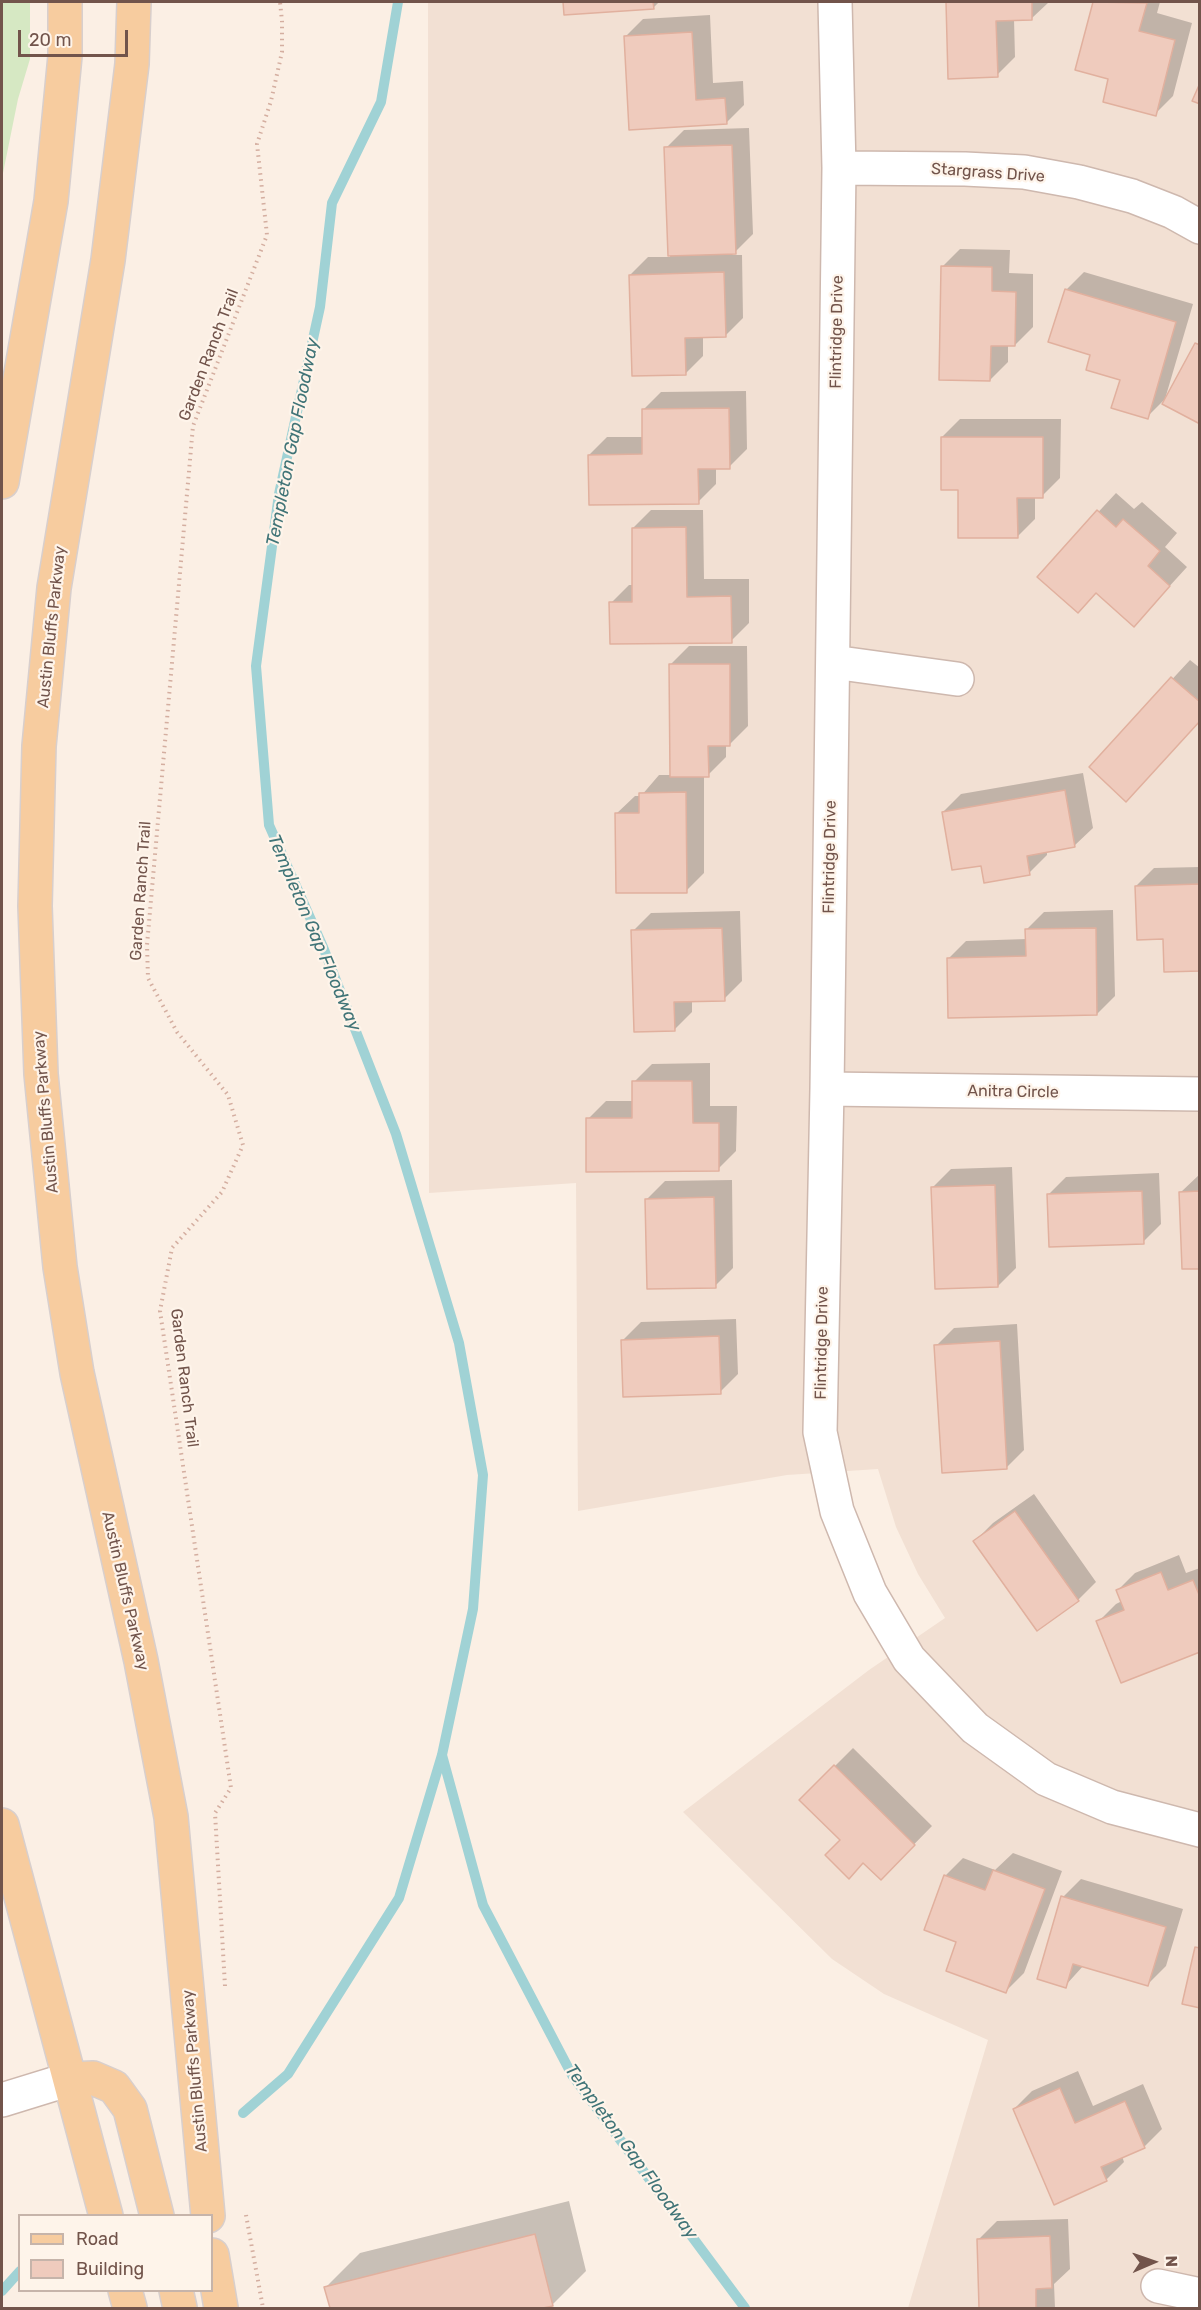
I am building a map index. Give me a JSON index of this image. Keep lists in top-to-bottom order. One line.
{"streets":{"main road":["Austin Bluffs Parkway"],"street":["Stargrass Drive","Flintridge Drive","Anitra Circle"],"path":["Garden Ranch Trail"]},"crossings":[["Stargrass Drive","Flintridge Drive"],["Flintridge Drive","Anitra Circle"]],"water":["Templeton Gap Floodway"],"legend":["Road","Building"],"scale_bar":"20 m","north":"right"}
